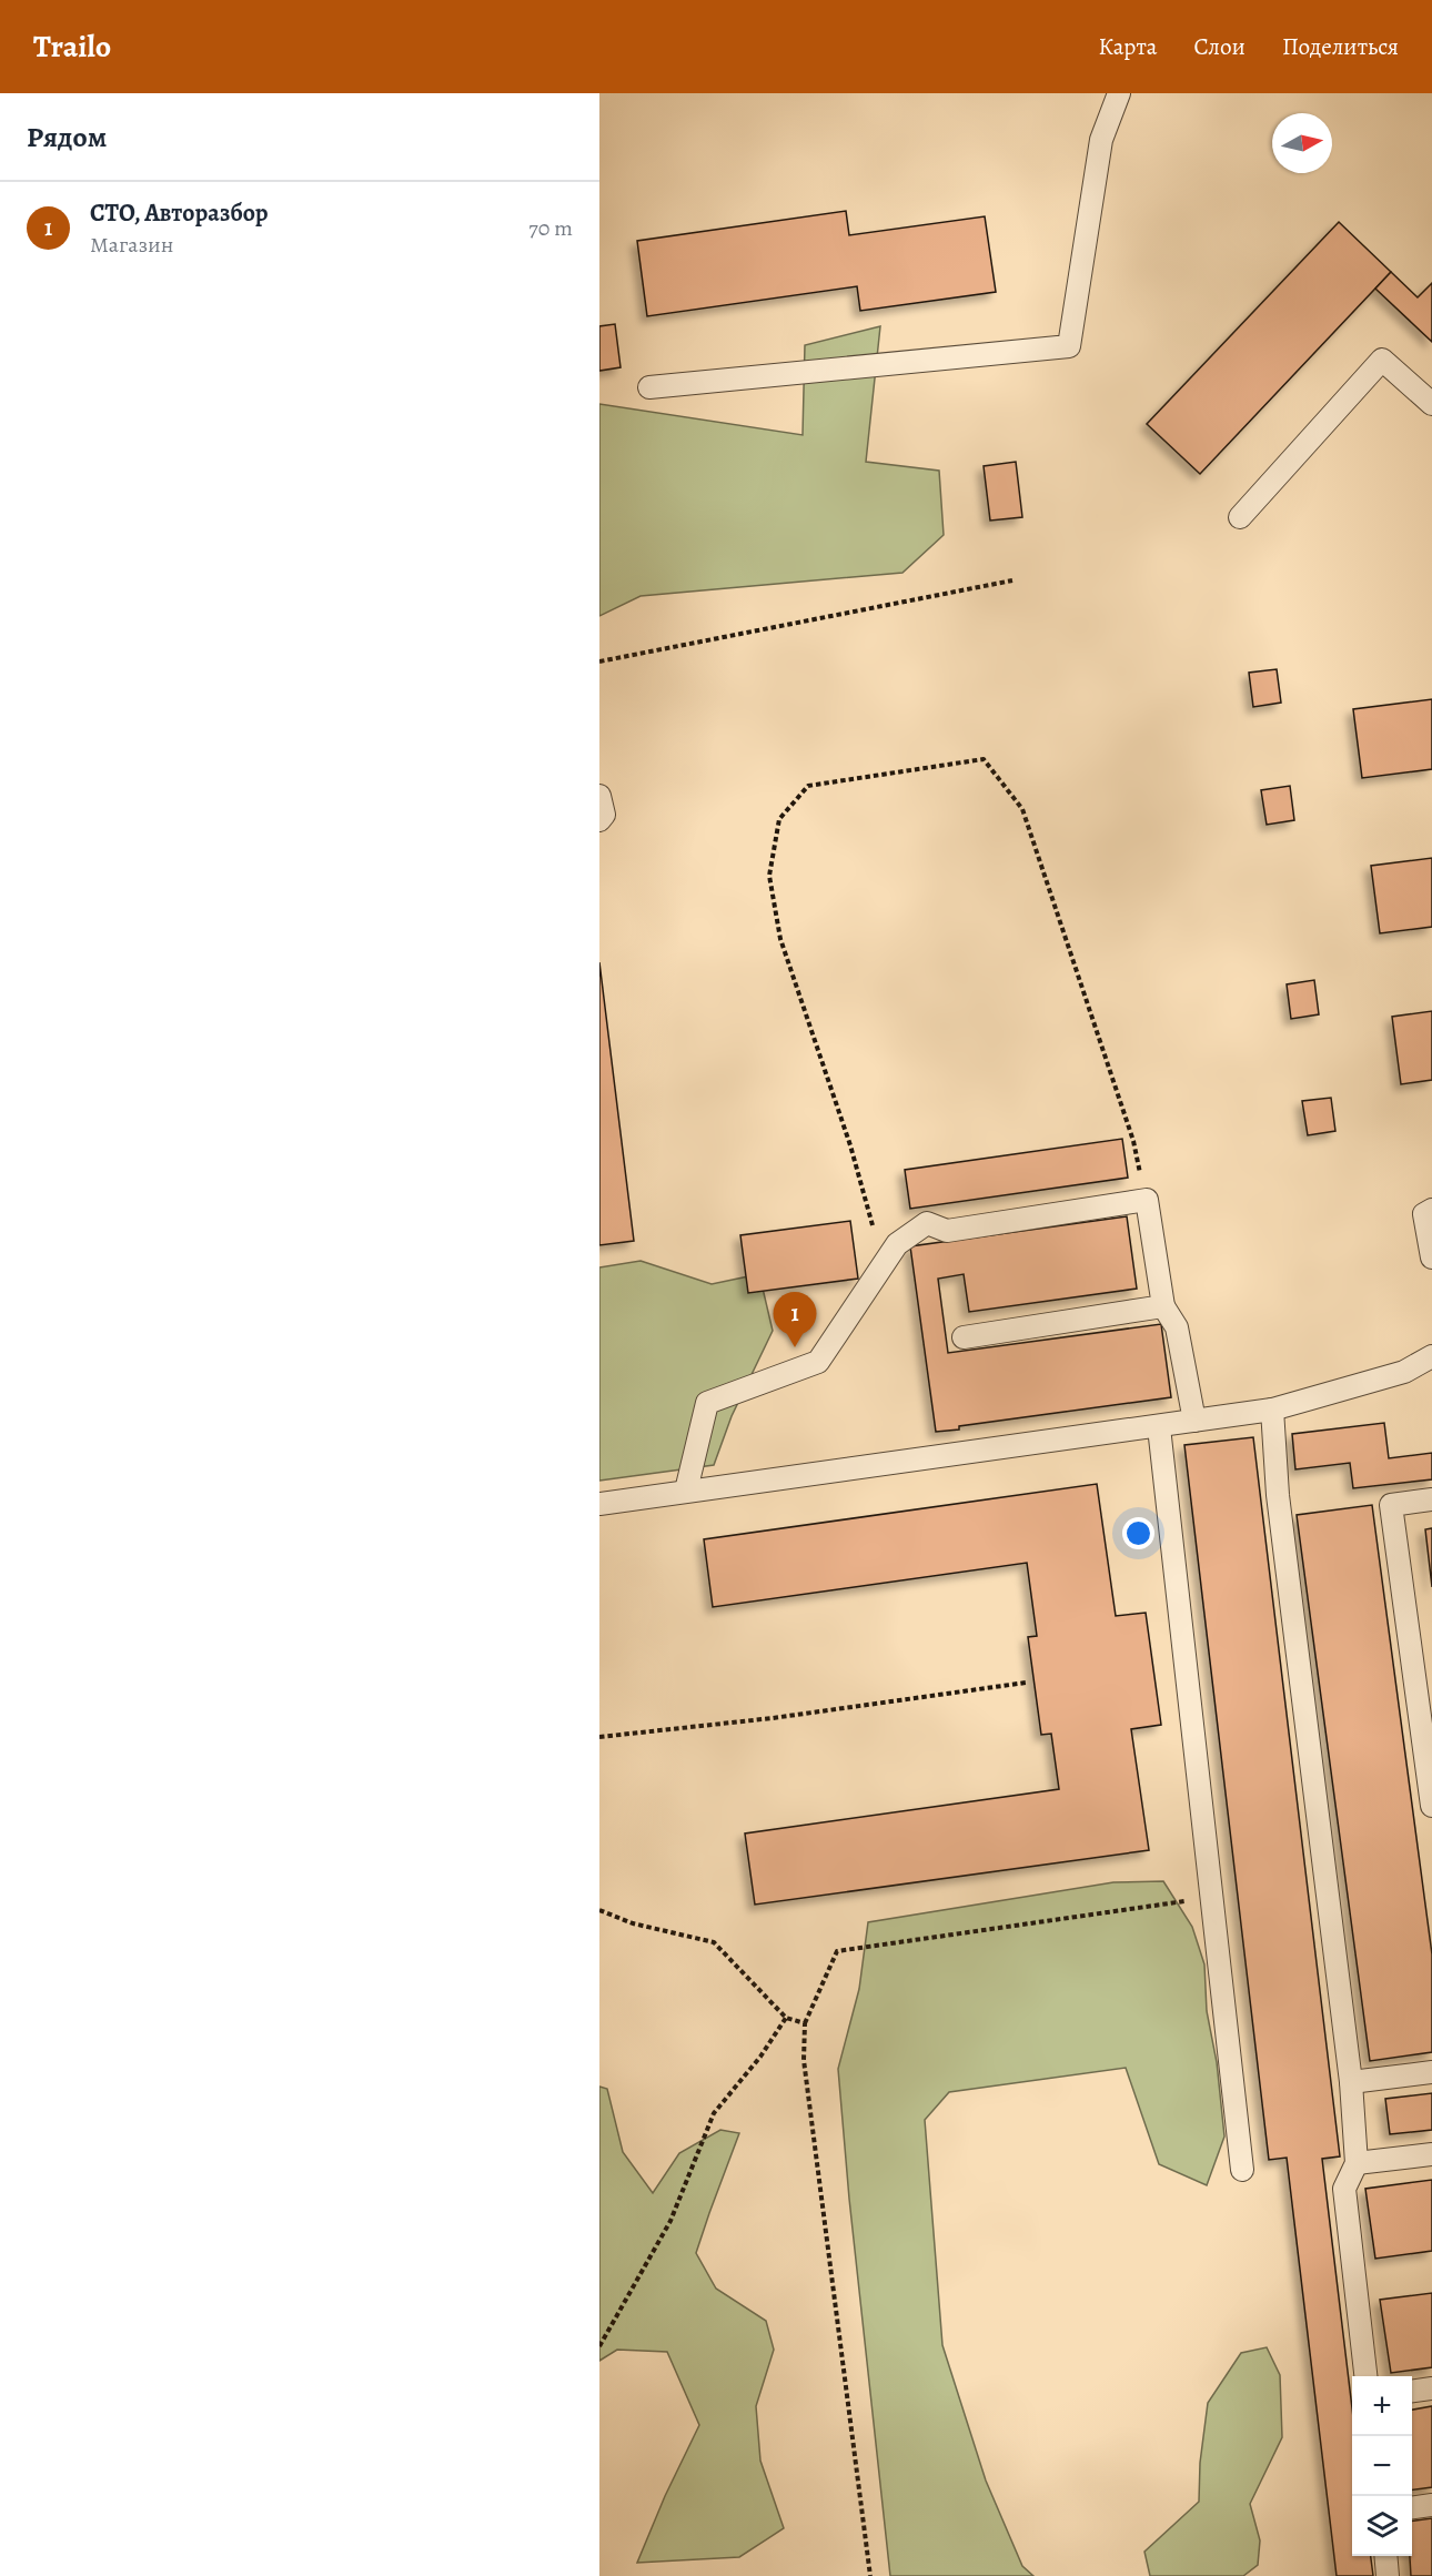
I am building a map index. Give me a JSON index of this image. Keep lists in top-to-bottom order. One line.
{"north":"right","page":{"header":"Trailo","nav":["Карта","Слои","Поделиться"],"heading":"Рядом","list":[{"mark":"1","name":"СТО, Авторазбор","note":"Магазин","value":"70 m"}],"pins":"1","map_buttons":["+","−"]}}
